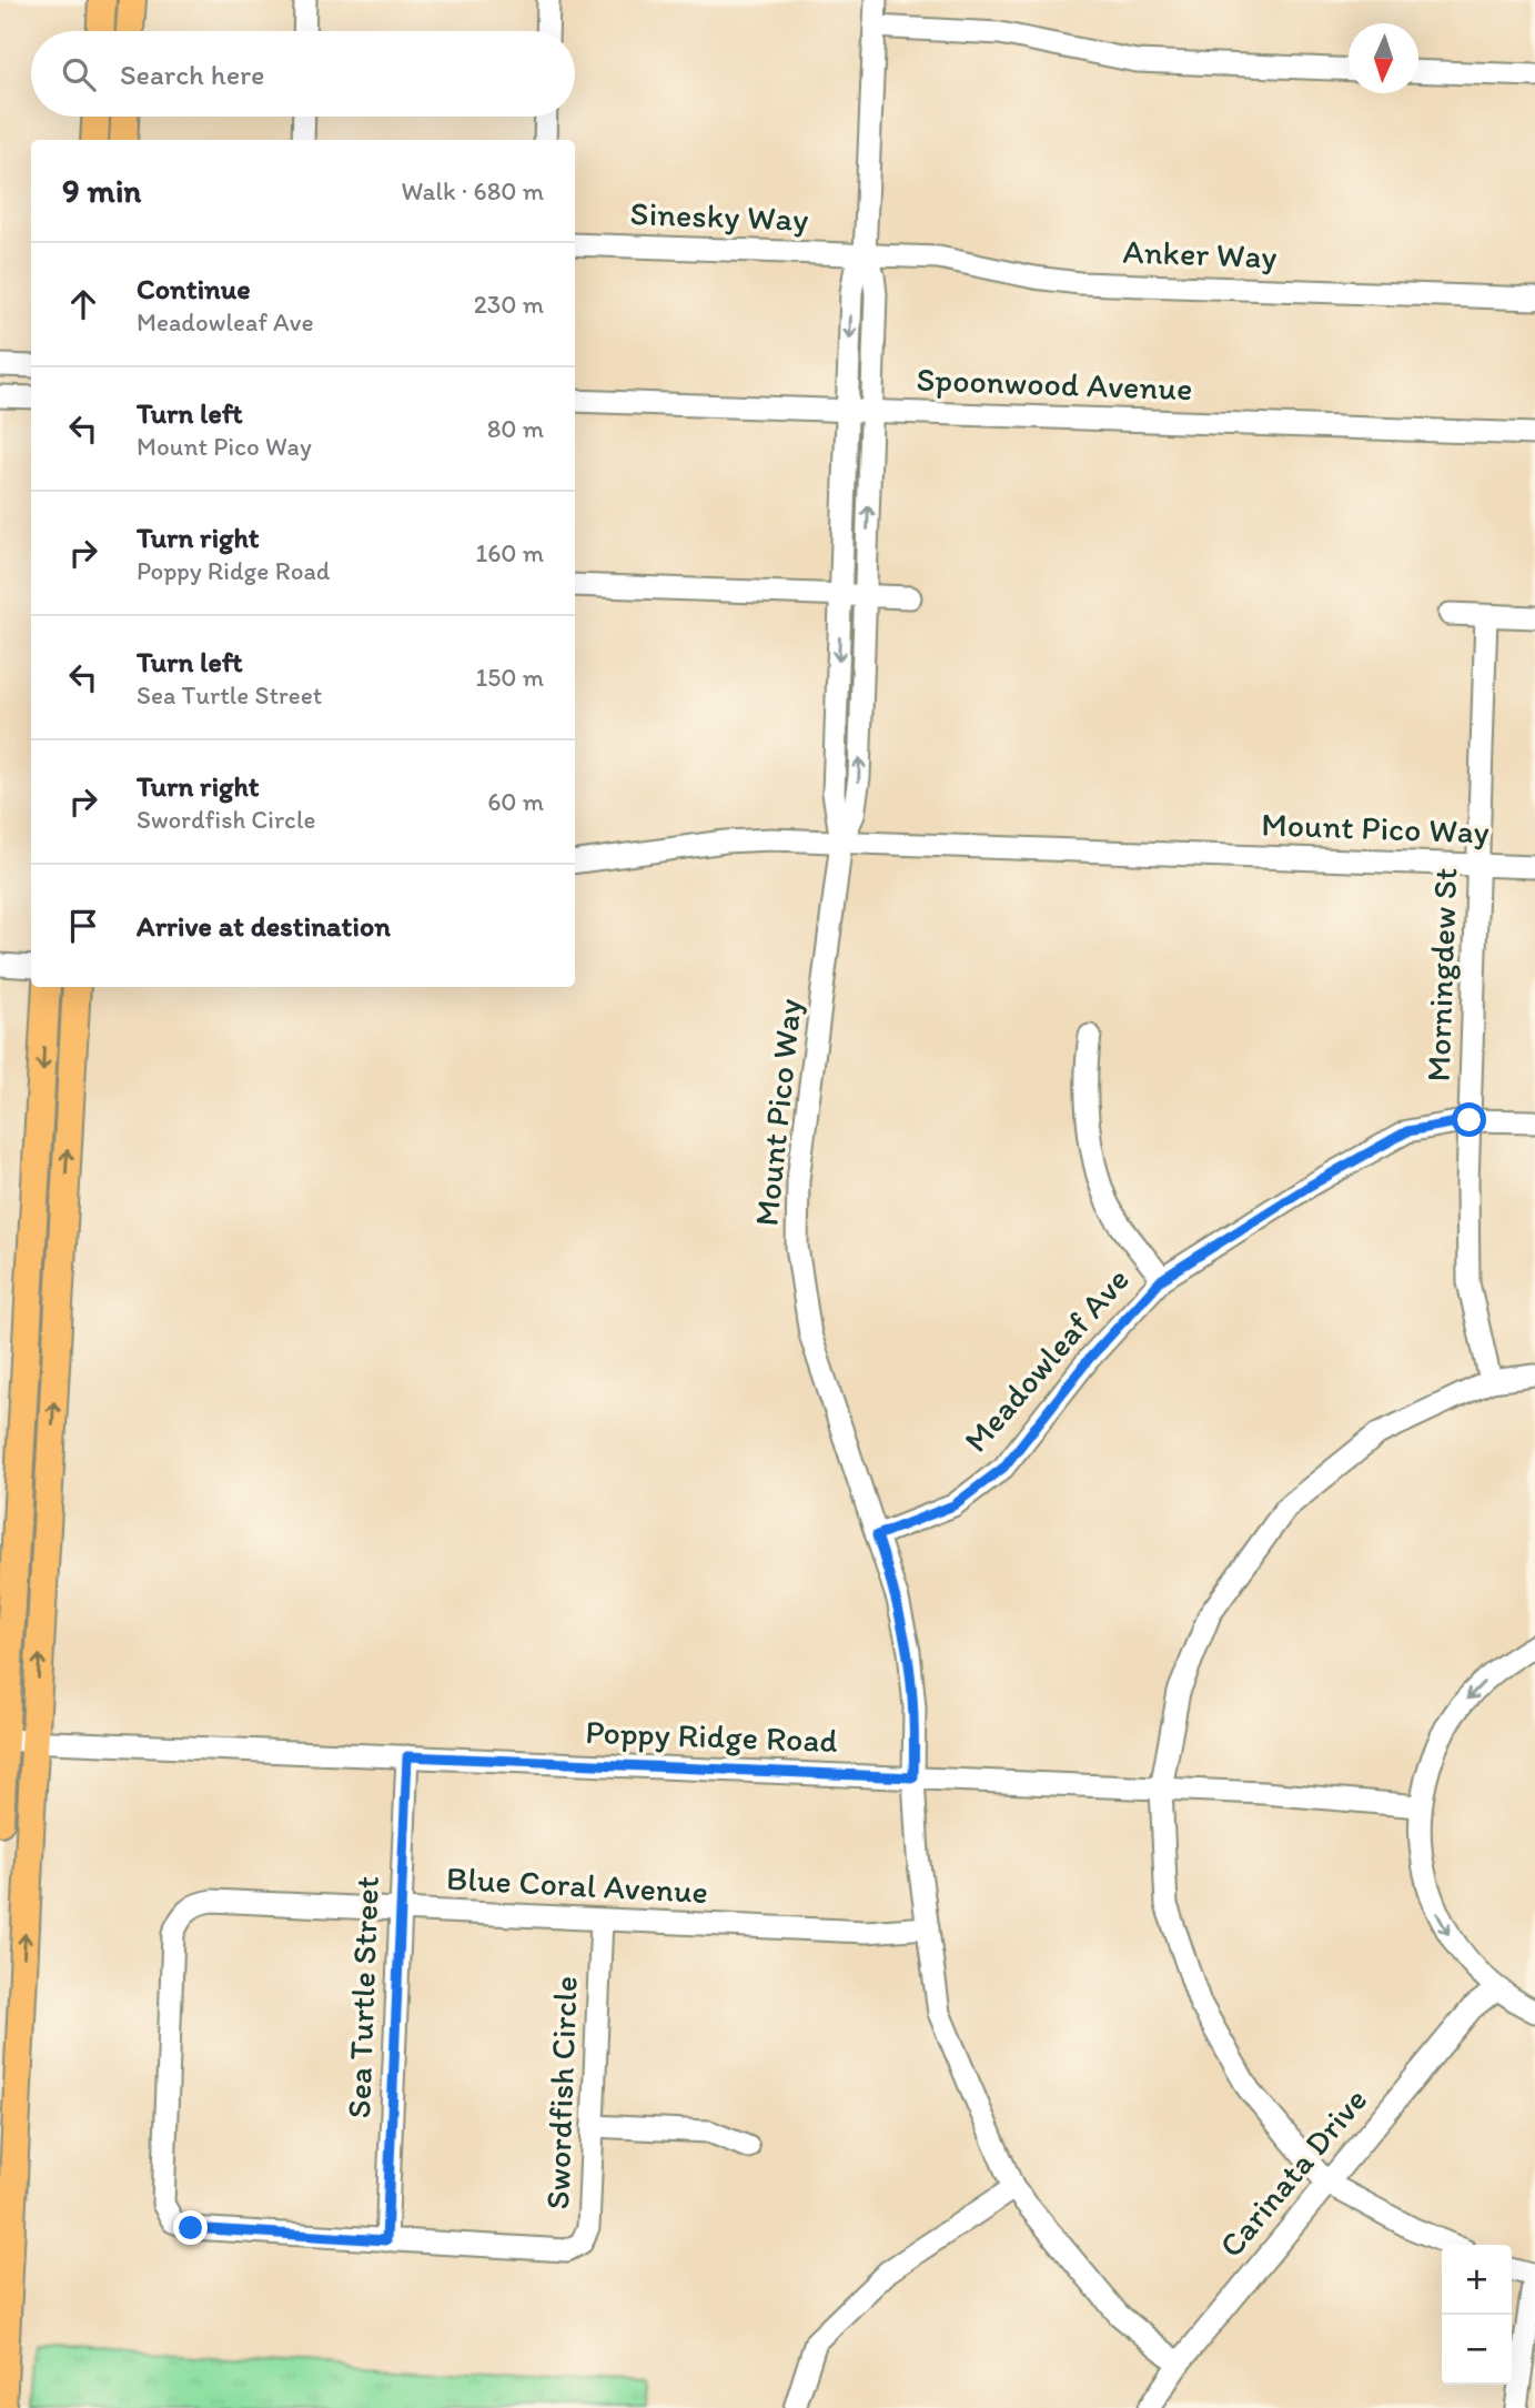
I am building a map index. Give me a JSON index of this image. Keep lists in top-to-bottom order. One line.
{"streets":{"street":["Sinesky Way","Anker Way","Spoonwood Avenue","Mount Pico Way","Morningdew St","Meadowleaf Ave","Poppy Ridge Road","Blue Coral Avenue","Sea Turtle Street","Swordfish Circle","Carinata Drive"]},"crossings":[["Sinesky Way","Anker Way"],["Sinesky Way","Mount Pico Way"],["Anker Way","Mount Pico Way"],["Spoonwood Avenue","Mount Pico Way"],["Mount Pico Way","Morningdew St"],["Mount Pico Way","Meadowleaf Ave"],["Mount Pico Way","Poppy Ridge Road"],["Mount Pico Way","Blue Coral Avenue"],["Mount Pico Way","Carinata Drive"],["Morningdew St","Meadowleaf Ave"],["Poppy Ridge Road","Sea Turtle Street"],["Blue Coral Avenue","Sea Turtle Street"],["Blue Coral Avenue","Swordfish Circle"],["Sea Turtle Street","Swordfish Circle"]],"north":"bottom","page":{"search":"Search here","heading":["9 min","Walk · 680 m"],"list":[["Continue","Meadowleaf Ave","230 m"],["Turn left","Mount Pico Way","80 m"],["Turn right","Poppy Ridge Road","160 m"],["Turn left","Sea Turtle Street","150 m"],["Turn right","Swordfish Circle","60 m"],"Arrive at destination"],"map_buttons":["+","−"]}}
